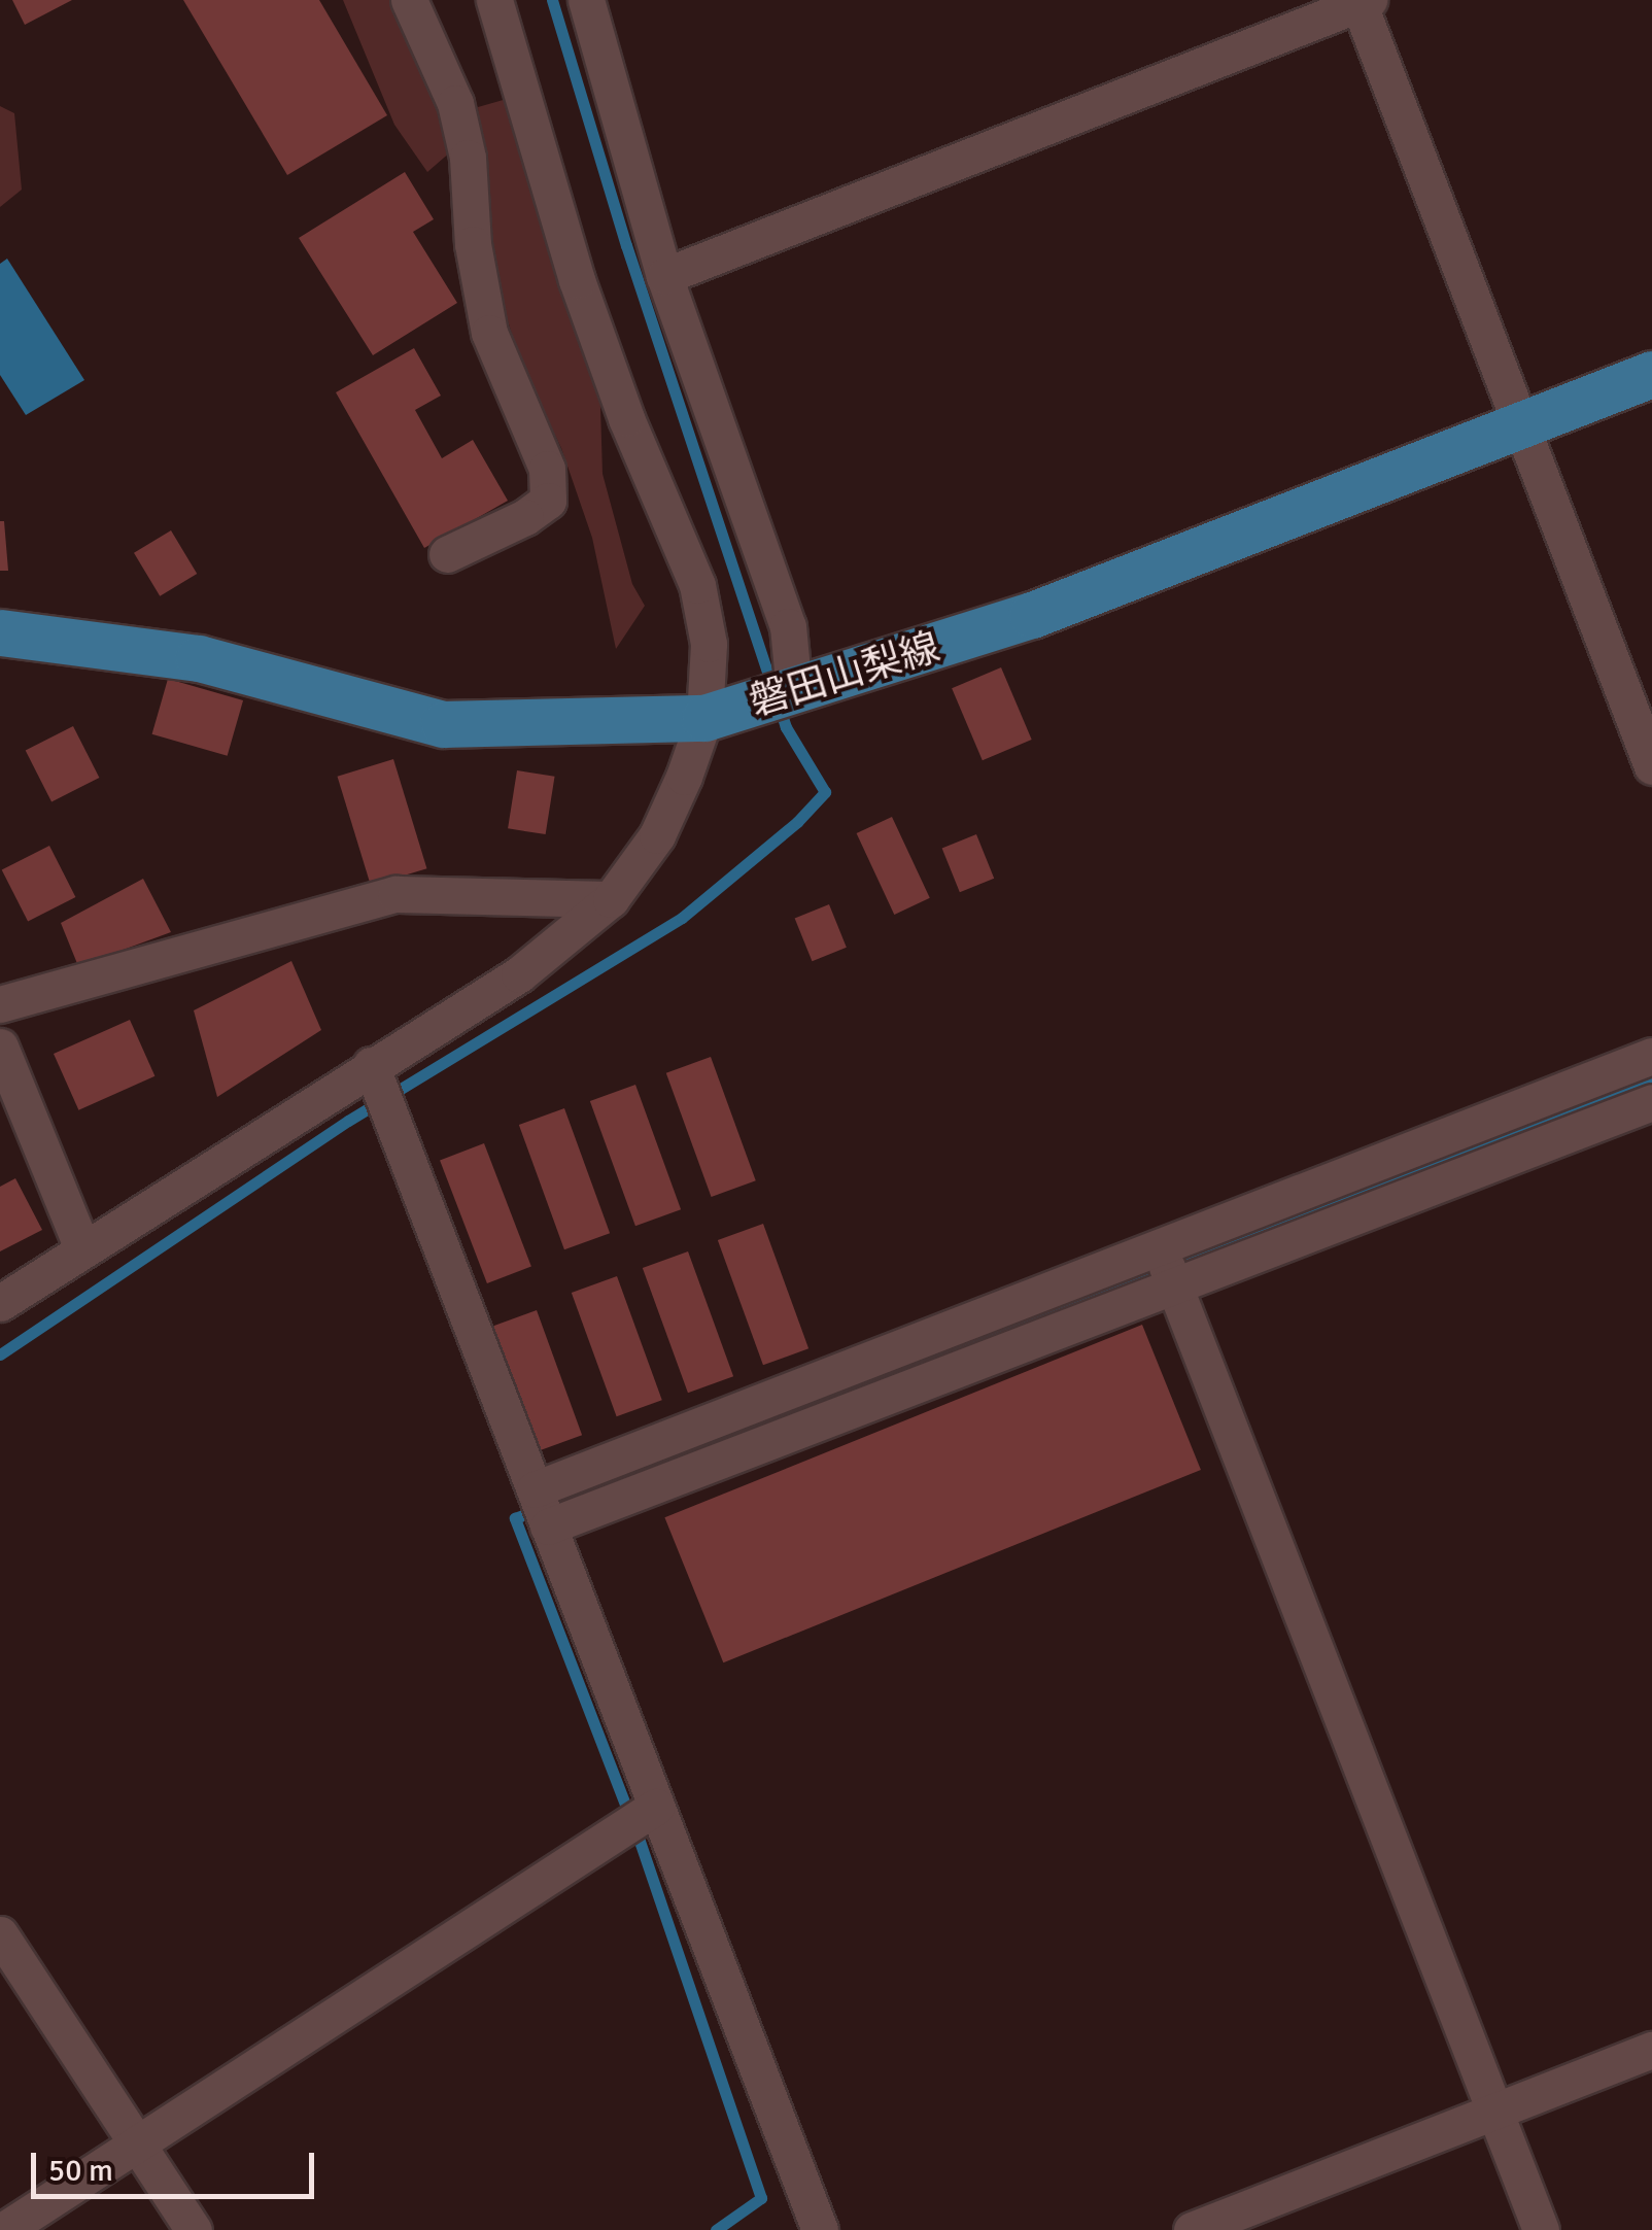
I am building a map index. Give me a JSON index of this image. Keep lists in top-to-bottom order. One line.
{"streets":{"main road":["磐田山梨線"]},"scale_bar":"50 m"}
